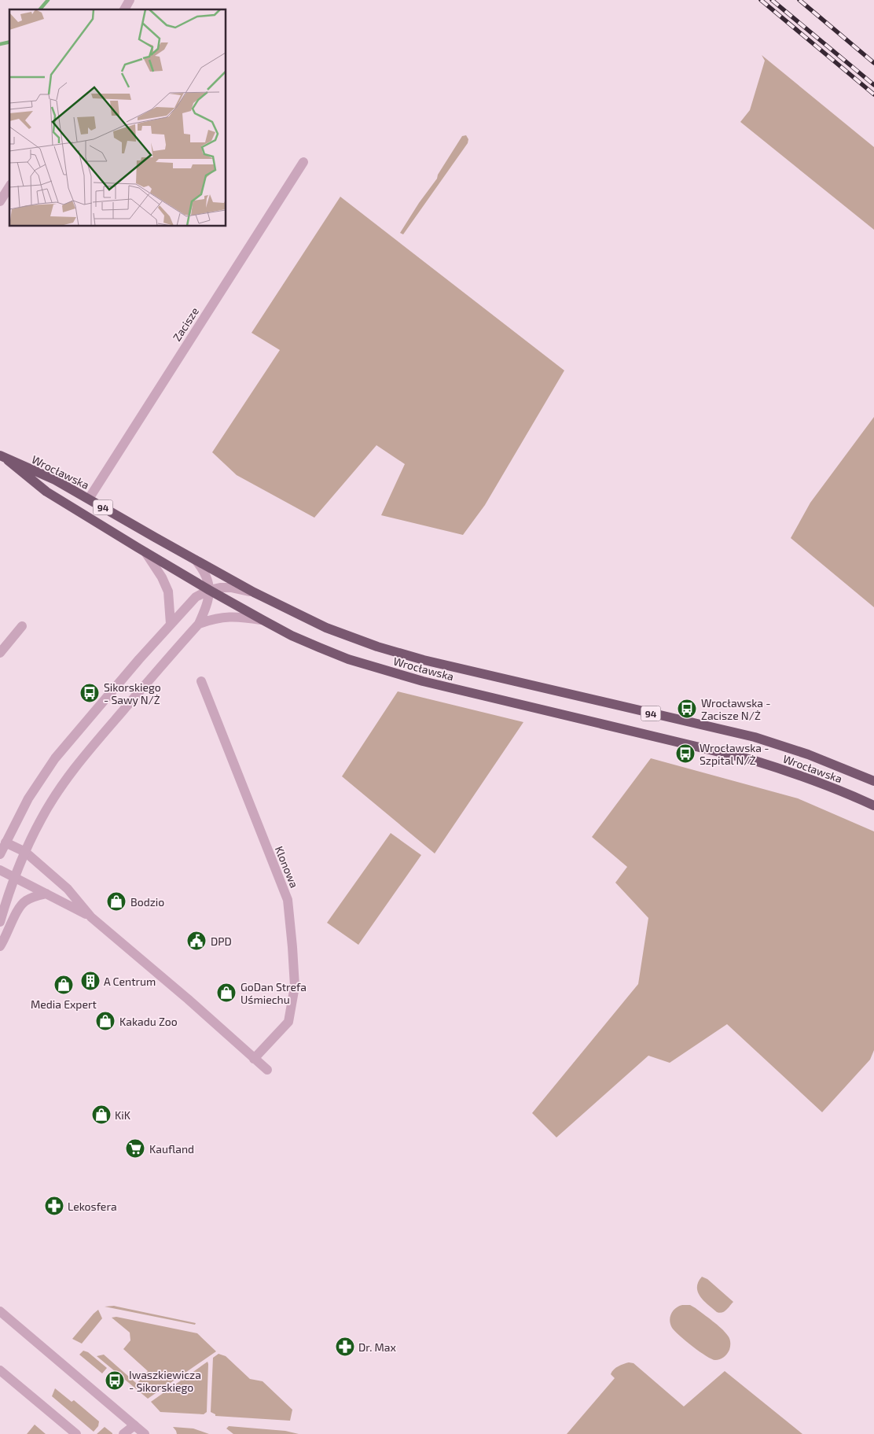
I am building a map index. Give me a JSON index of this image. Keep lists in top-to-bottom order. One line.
{"streets":{"main road":["Wrocławska","94"],"street":["Zacisze","Klonowa"]},"crossings":[["Zacisze","Wrocławska"]],"places":{"bus stop":["Sikorskiego - Sawy N/Ż","Wrocławska - Zacisze N/Ż","Wrocławska - Szpital N/Ż","Iwaszkiewicza - Sikorskiego"],"shop":["Bodzio","Media Expert","GoDan Strefa Uśmiechu","Kakadu Zoo","KiK"],"public building":["DPD"],"building":["A Centrum"],"supermarket":["Kaufland"],"pharmacy":["Lekosfera","Dr. Max"]}}
